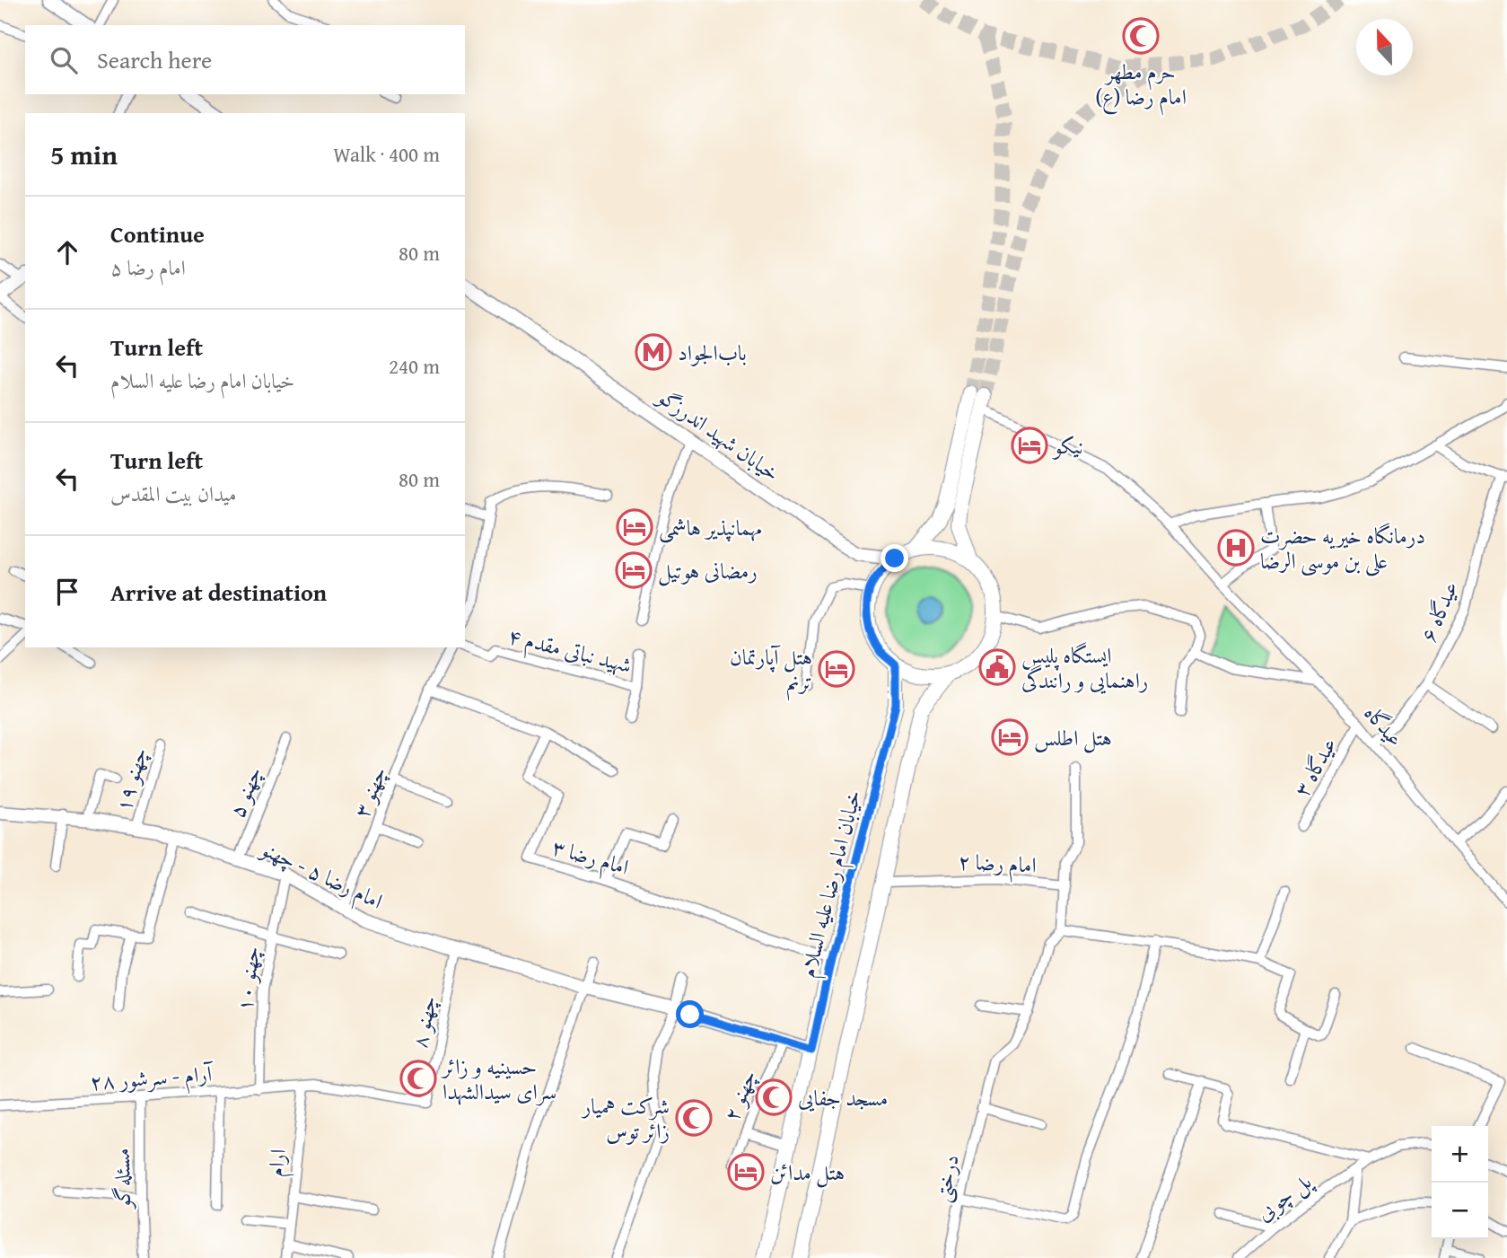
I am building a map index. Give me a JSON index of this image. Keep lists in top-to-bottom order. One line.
{"streets":{"main road":["خیابان امام رضا علیه السلام"],"street":["خیابان شهید اندرزگو","عیدگاه ۶","شهید نباتی مقدم ۴","عیدگاه","عیدگاه ۳","چهنو ۱۹","چهنو ۵","چهنو ۳","امام رضا ۳","امام رضا ۲","امام رضا ۵ - چهنو","چهنو ۱۰","چهنو ۸","آرام - سرشور ۲۸","چهنو ۲","ارام","مسئله‌گو","درختی","پل چوبی"]},"crossings":[["خیابان شهید اندرزگو","خیابان امام رضا علیه السلام"],["عیدگاه ۶","عیدگاه"],["عیدگاه","عیدگاه ۳"],["چهنو ۱۹","امام رضا ۵ - چهنو"],["چهنو ۵","امام رضا ۵ - چهنو"],["چهنو ۳","امام رضا ۵ - چهنو"],["امام رضا ۳","خیابان امام رضا علیه السلام"],["امام رضا ۲","درختی"],["امام رضا ۵ - چهنو","خیابان امام رضا علیه السلام"],["امام رضا ۵ - چهنو","چهنو ۱۰"],["امام رضا ۵ - چهنو","چهنو ۸"],["امام رضا ۵ - چهنو","چهنو ۲"],["چهنو ۱۰","آرام - سرشور ۲۸"],["چهنو ۸","آرام - سرشور ۲۸"],["آرام - سرشور ۲۸","ارام"],["آرام - سرشور ۲۸","مسئله‌گو"]],"places":{"mosque":["حرم مطهر امام رضا (ع)","حسینیه و زائر سرای سیدالشهدا","مسجد جفایی","شرکت همیار زائر توس"],"metro station":["باب‌الجواد"],"hotel":["نیکو","مهمانپذیر هاشمی","رمضانی هوتیل","هتل آپارتمان ترنم","هتل اطلس","هتل مدائن"],"hospital":["درمانگاه خیریه حضرت علی بن موسی الرضا"],"public building":["ایستگاه پلیس راهنمایی و رانندگی"]},"north":"top","page":{"search":"Search here","heading":["5 min","Walk · 400 m"],"list":[["Continue","امام رضا ۵","80 m"],["Turn left","خیابان امام رضا علیه السلام","240 m"],["Turn left","میدان بیت المقدس","80 m"],"Arrive at destination"],"map_buttons":["+","−"]}}
